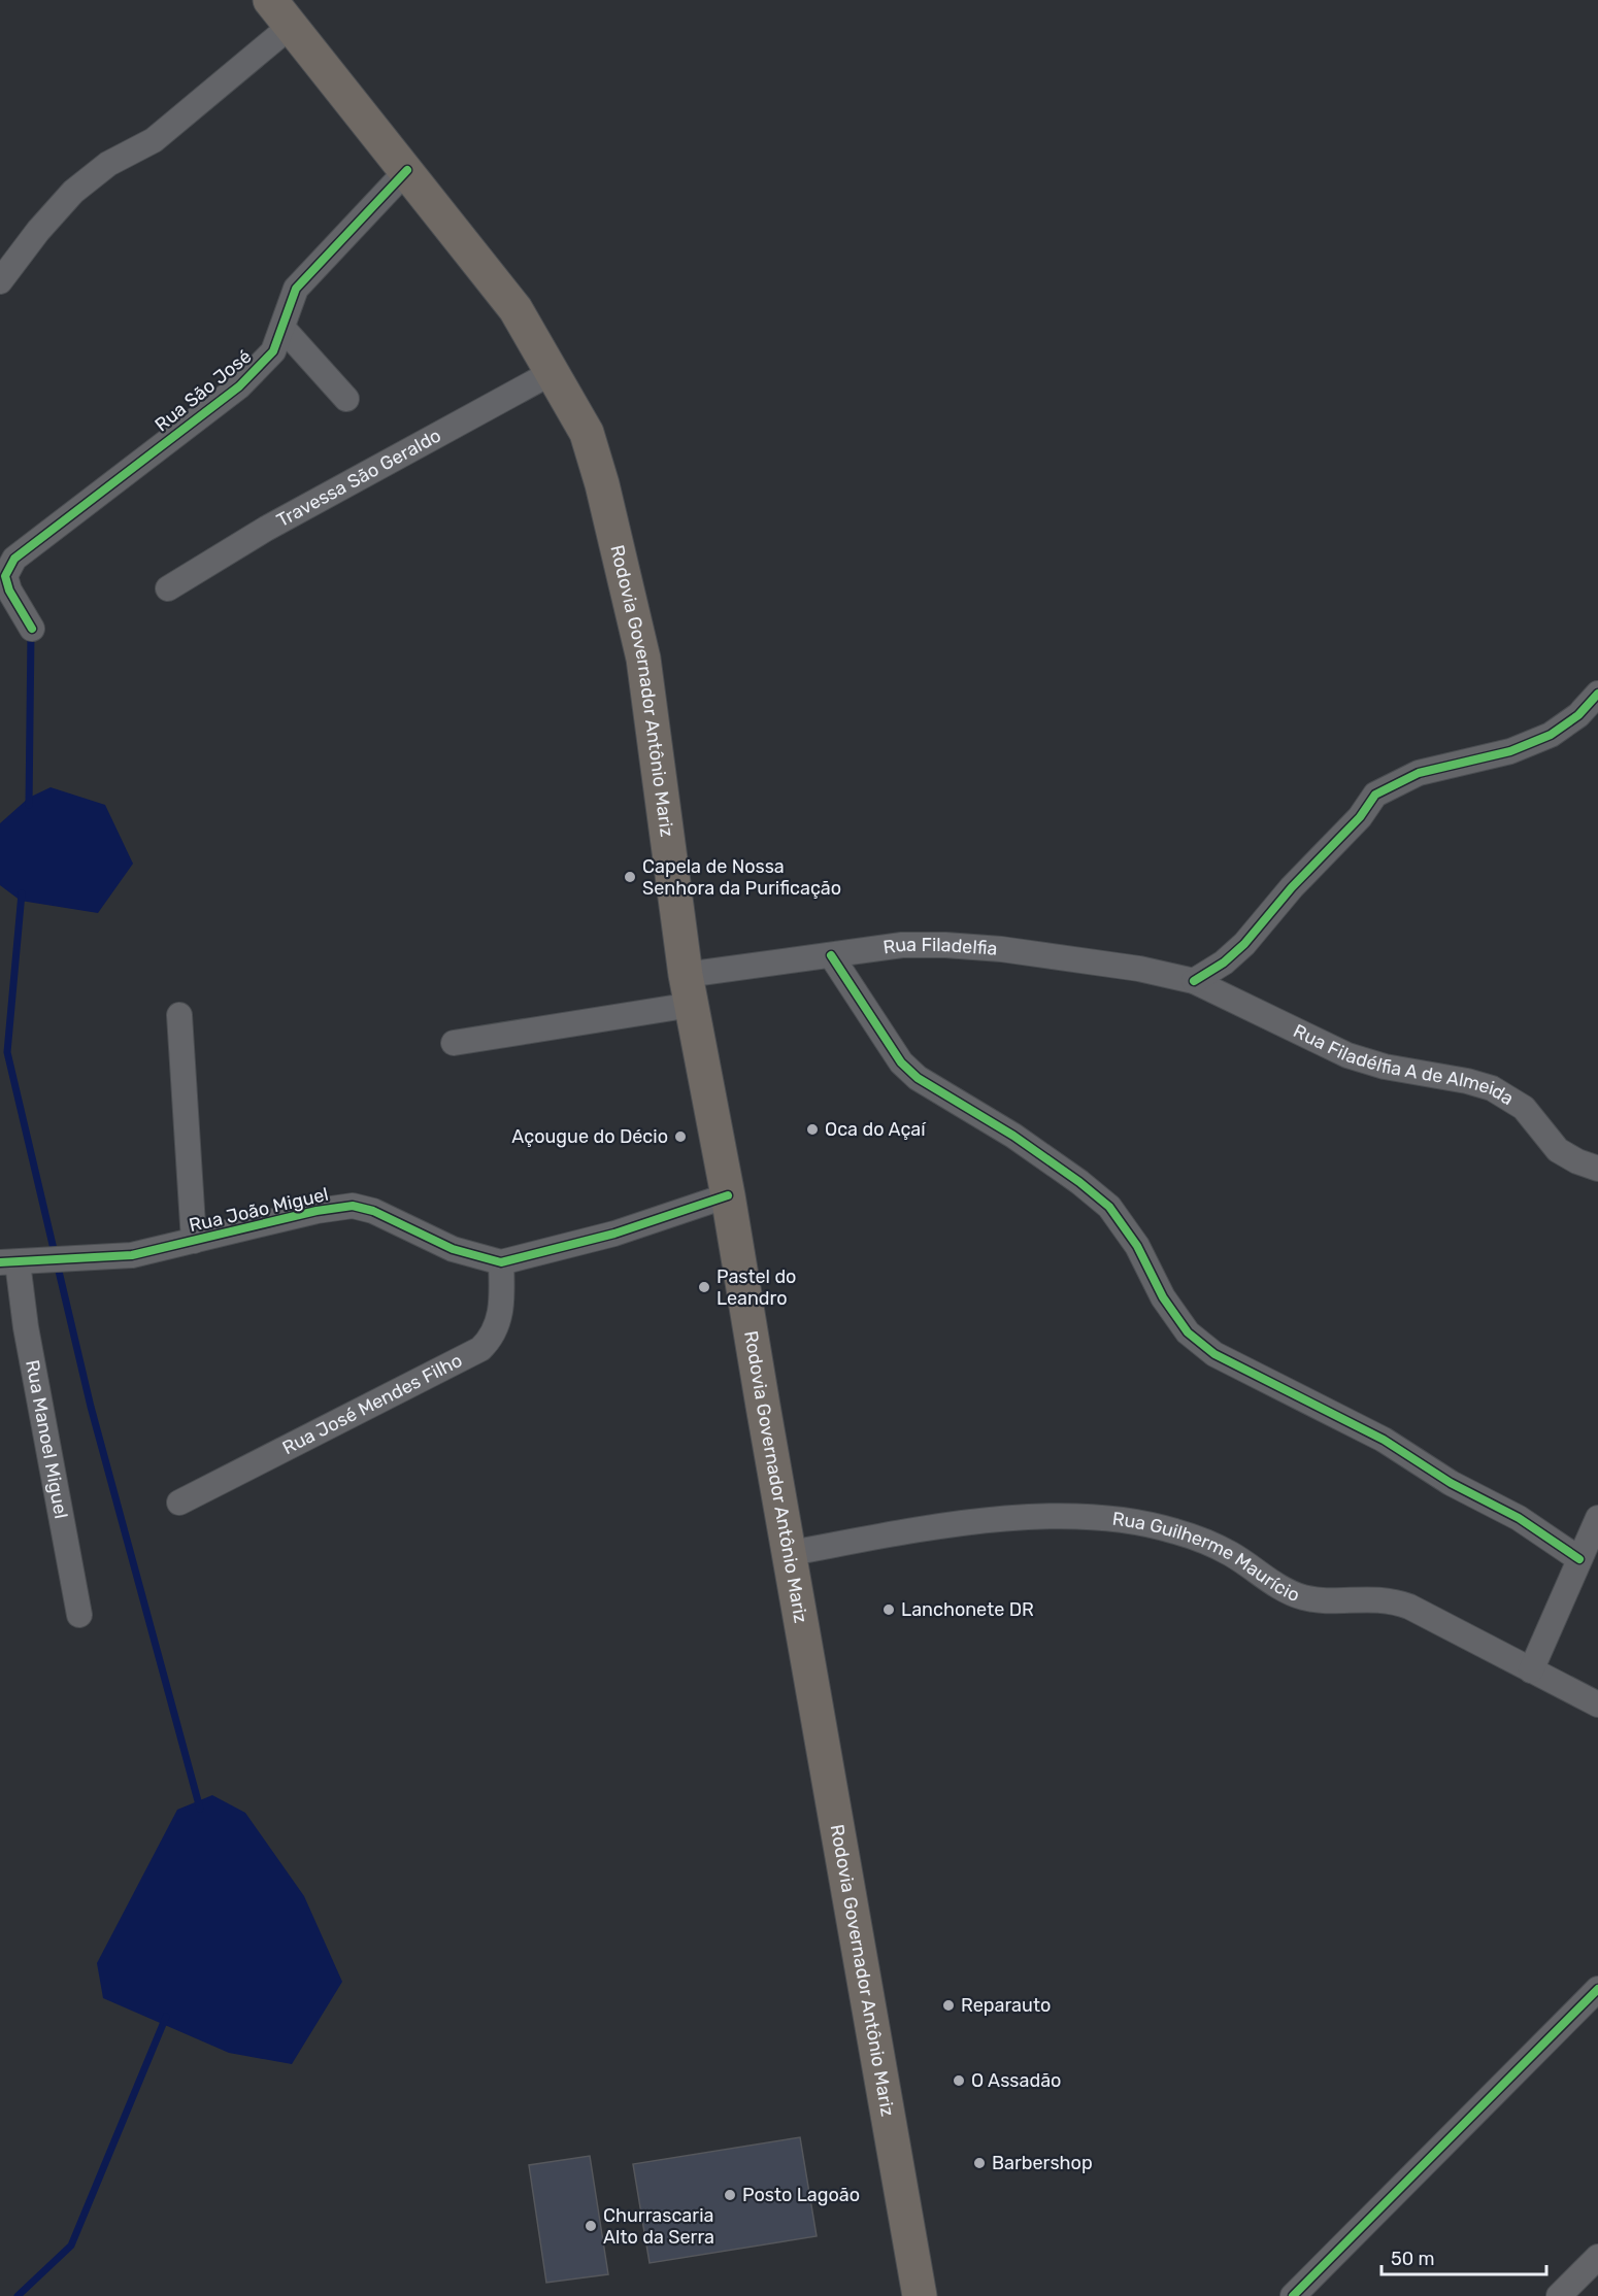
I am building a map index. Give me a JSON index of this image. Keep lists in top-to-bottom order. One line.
{"streets":{"highway":["Rodovia Governador Antônio Mariz"],"street":["Rua São José","Travessa São Geraldo","Rua Filadelfia","Rua Filadélfia A de Almeida","Rua João Miguel","Rua José Mendes Filho","Rua Manoel Miguel","Rua Guilherme Maurício"]},"crossings":[["Rua São José","Rodovia Governador Antônio Mariz"],["Travessa São Geraldo","Rodovia Governador Antônio Mariz"],["Rodovia Governador Antônio Mariz","Rua Filadelfia"],["Rodovia Governador Antônio Mariz","Rua João Miguel"],["Rodovia Governador Antônio Mariz","Rua Guilherme Maurício"],["Rua Filadelfia","Rua Filadélfia A de Almeida"],["Rua João Miguel","Rua José Mendes Filho"],["Rua João Miguel","Rua Manoel Miguel"]],"places":["Capela de Nossa Senhora da Purificação","Oca do Açaí","Açougue do Décio","Pastel do Leandro","Lanchonete DR","Reparauto","O Assadão","Barbershop","Posto Lagoão","Churrascaria Alto da Serra"],"scale_bar":"50 m"}
